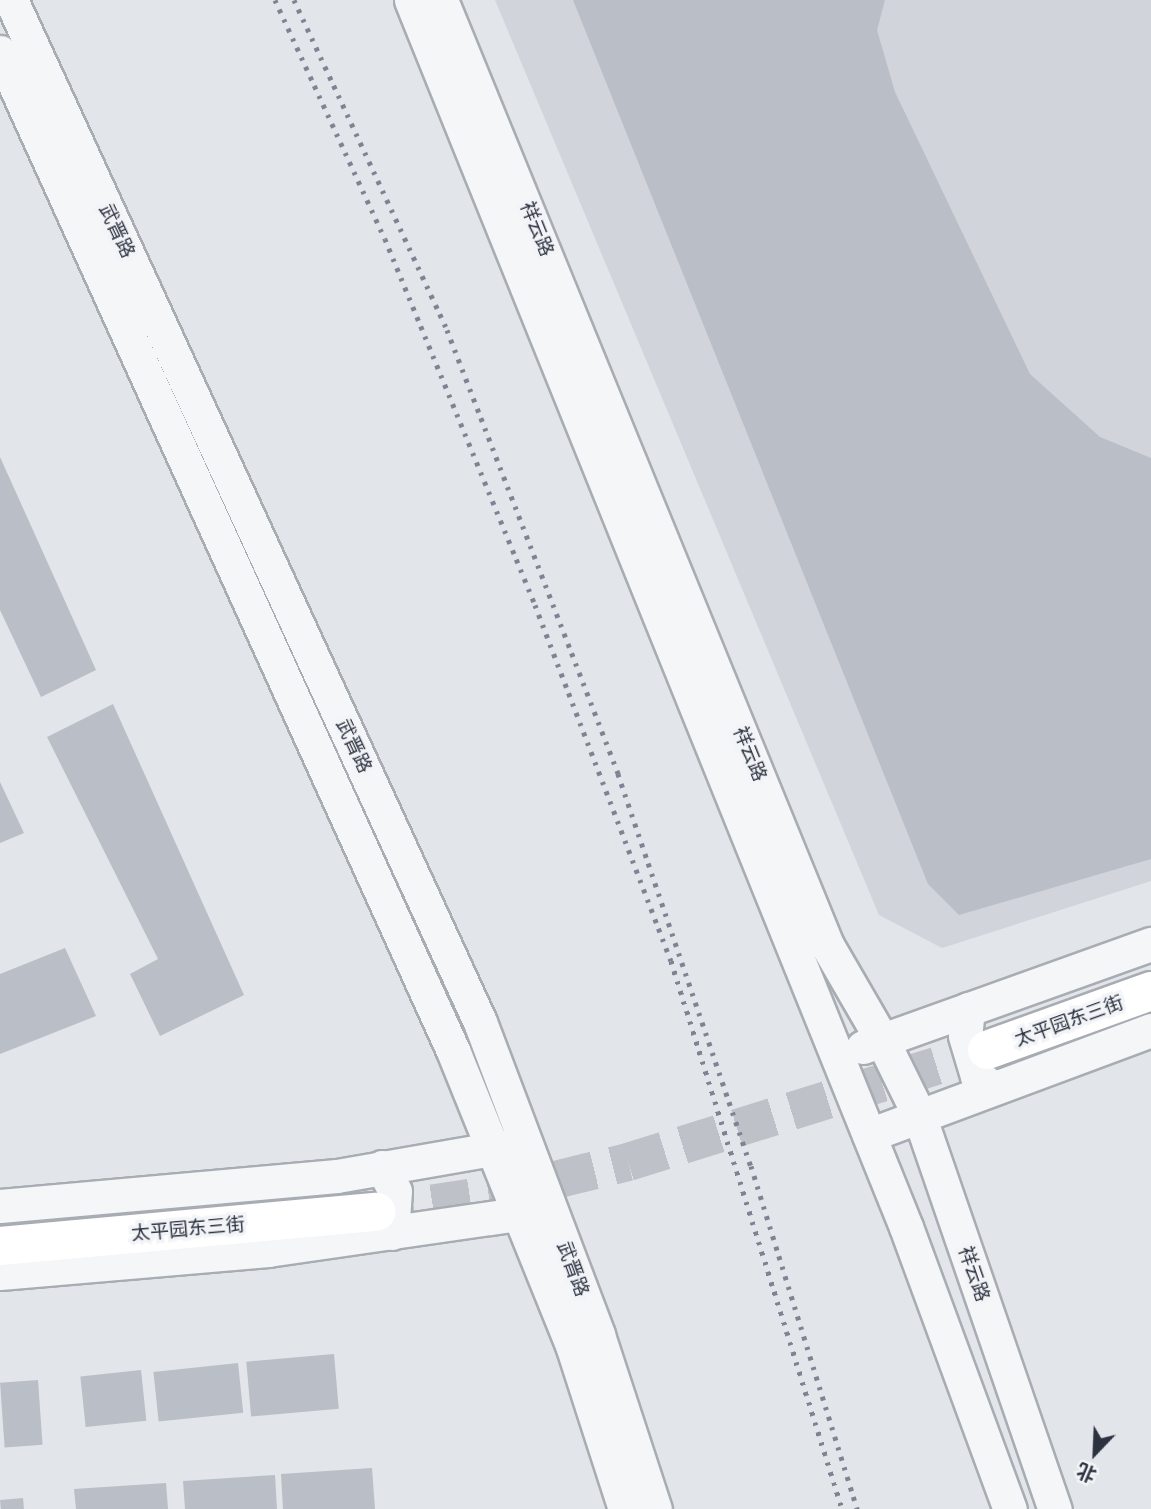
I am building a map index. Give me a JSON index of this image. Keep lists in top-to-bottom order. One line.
{"streets":{"main road":["太平园东三街"],"street":["祥云路","武晋路"]},"north":"bottom left"}
